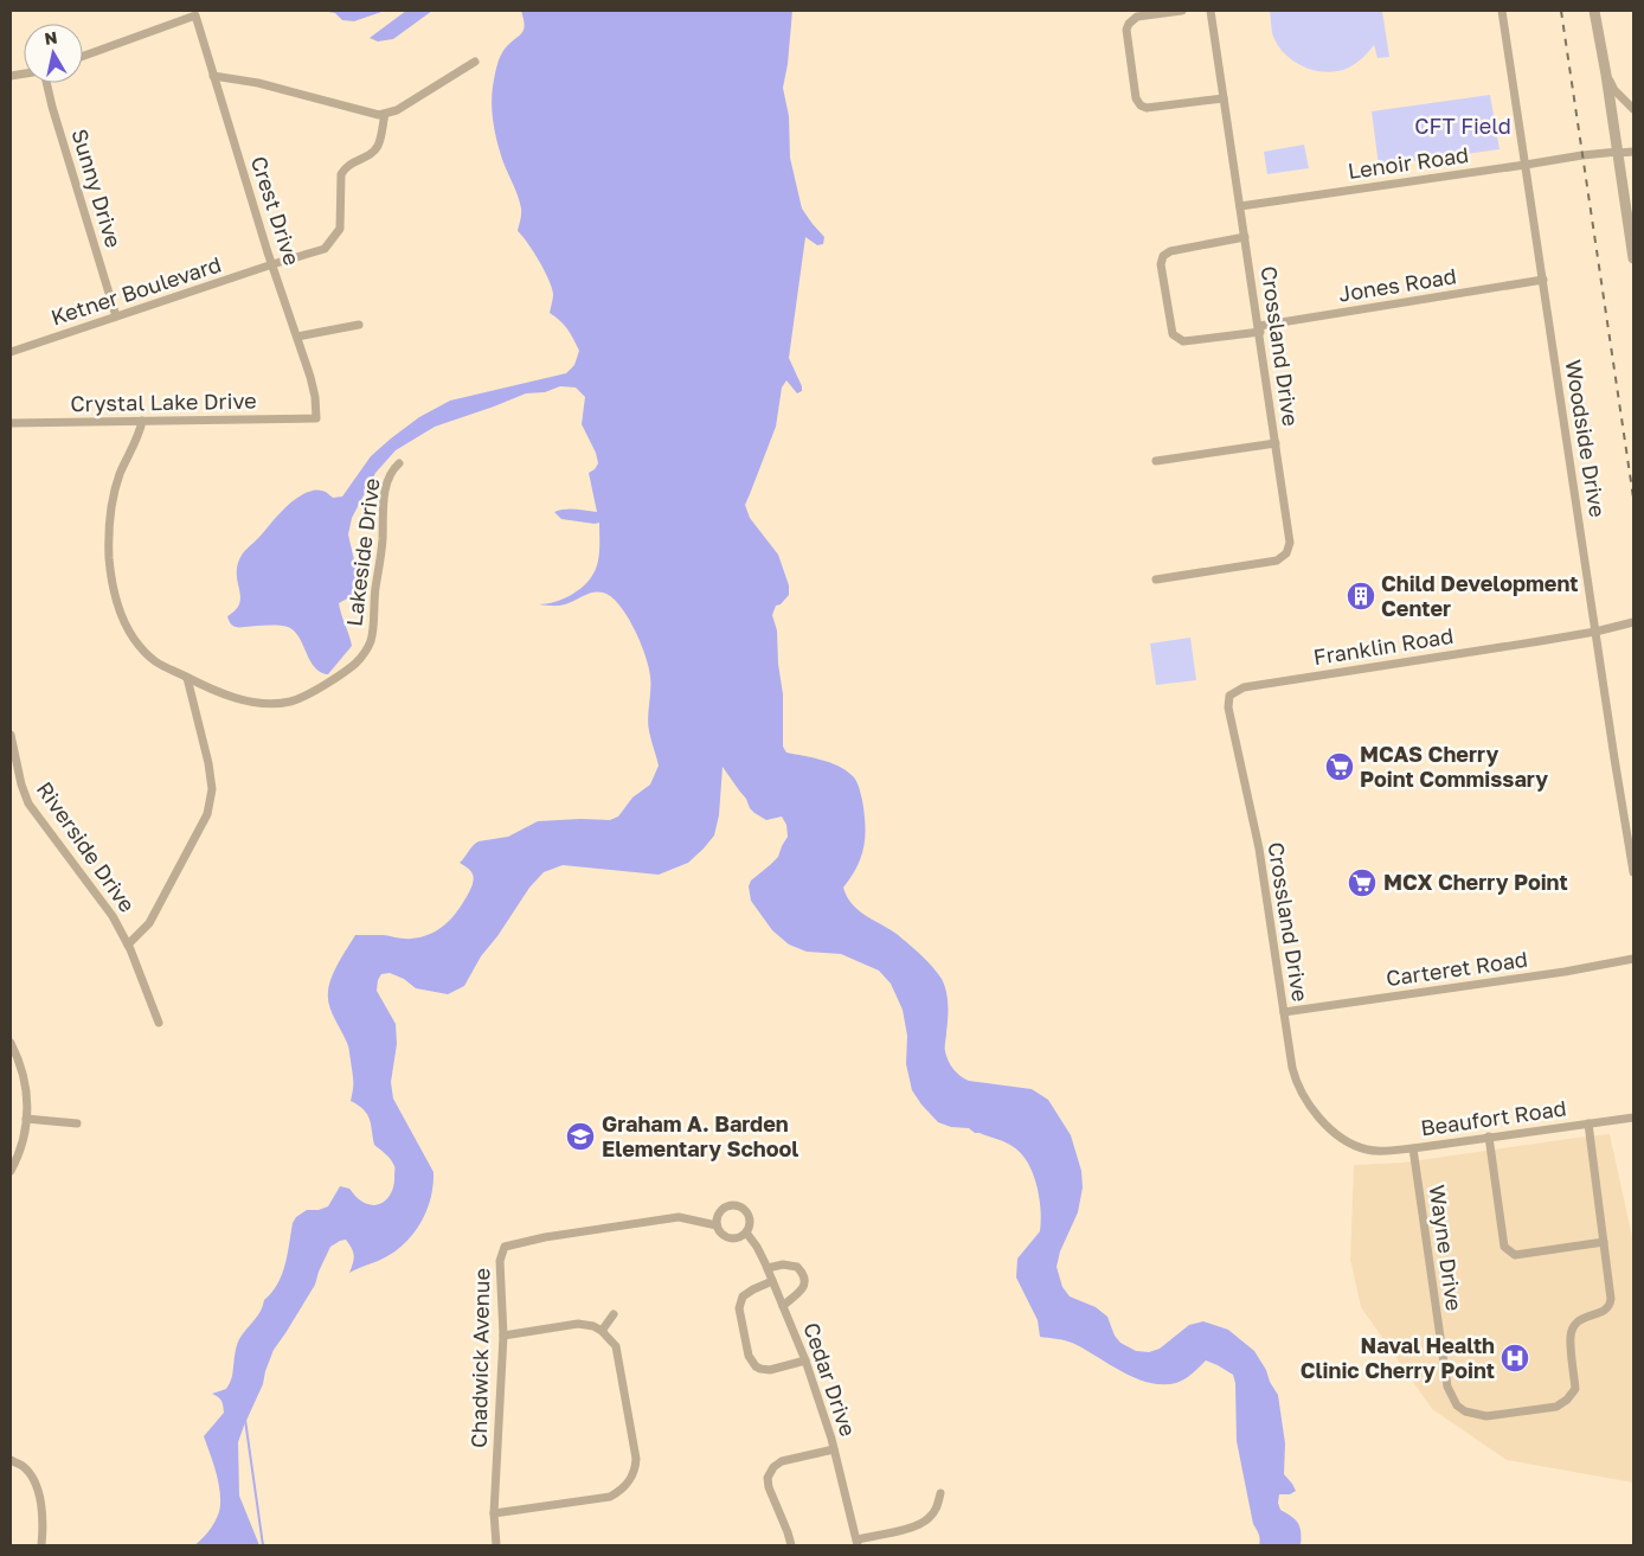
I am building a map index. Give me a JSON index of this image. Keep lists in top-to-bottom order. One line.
{"streets":{"street":["Lenoir Road","Sunny Drive","Crest Drive","Jones Road","Ketner Boulevard","Crossland Drive","Crystal Lake Drive","Woodside Drive","Lakeside Drive","Franklin Road","Riverside Drive","Carteret Road","Beaufort Road","Wayne Drive","Chadwick Avenue","Cedar Drive"]},"crossings":[["Lenoir Road","Crossland Drive"],["Lenoir Road","Woodside Drive"],["Sunny Drive","Ketner Boulevard"],["Crest Drive","Ketner Boulevard"],["Crest Drive","Crystal Lake Drive"],["Jones Road","Crossland Drive"],["Jones Road","Woodside Drive"],["Crossland Drive","Franklin Road"],["Crossland Drive","Carteret Road"],["Crossland Drive","Beaufort Road"],["Crystal Lake Drive","Lakeside Drive"],["Woodside Drive","Franklin Road"],["Lakeside Drive","Riverside Drive"],["Beaufort Road","Wayne Drive"],["Chadwick Avenue","Cedar Drive"]],"parks":["CFT Field"],"places":{"building":["Child Development Center"],"supermarket":["MCAS Cherry Point Commissary","MCX Cherry Point"],"school or university":["Graham A. Barden Elementary School"],"hospital":["Naval Health Clinic Cherry Point"]},"north":"top"}
